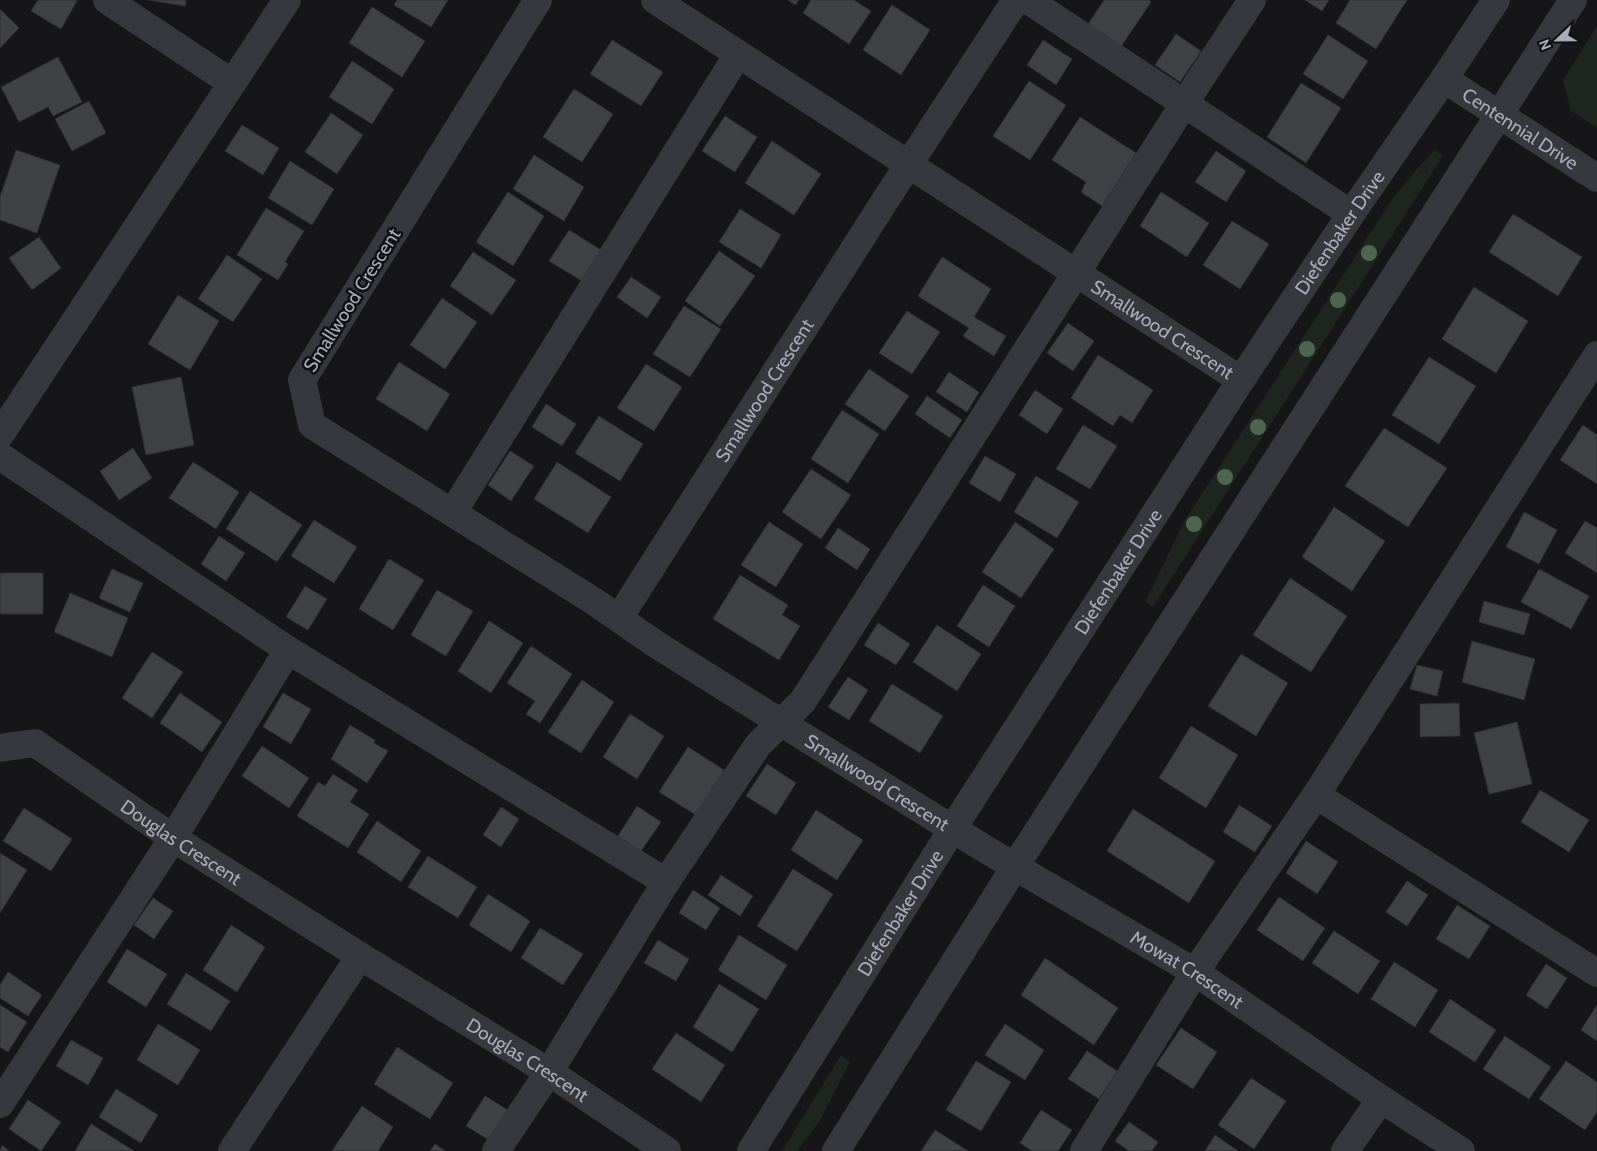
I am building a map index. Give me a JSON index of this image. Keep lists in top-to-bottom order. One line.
{"streets":{"street":["Centennial Drive","Diefenbaker Drive","Smallwood Crescent","Douglas Crescent","Mowat Crescent"]},"crossings":[["Centennial Drive","Diefenbaker Drive"],["Diefenbaker Drive","Smallwood Crescent"],["Smallwood Crescent","Mowat Crescent"]],"north":"left"}
